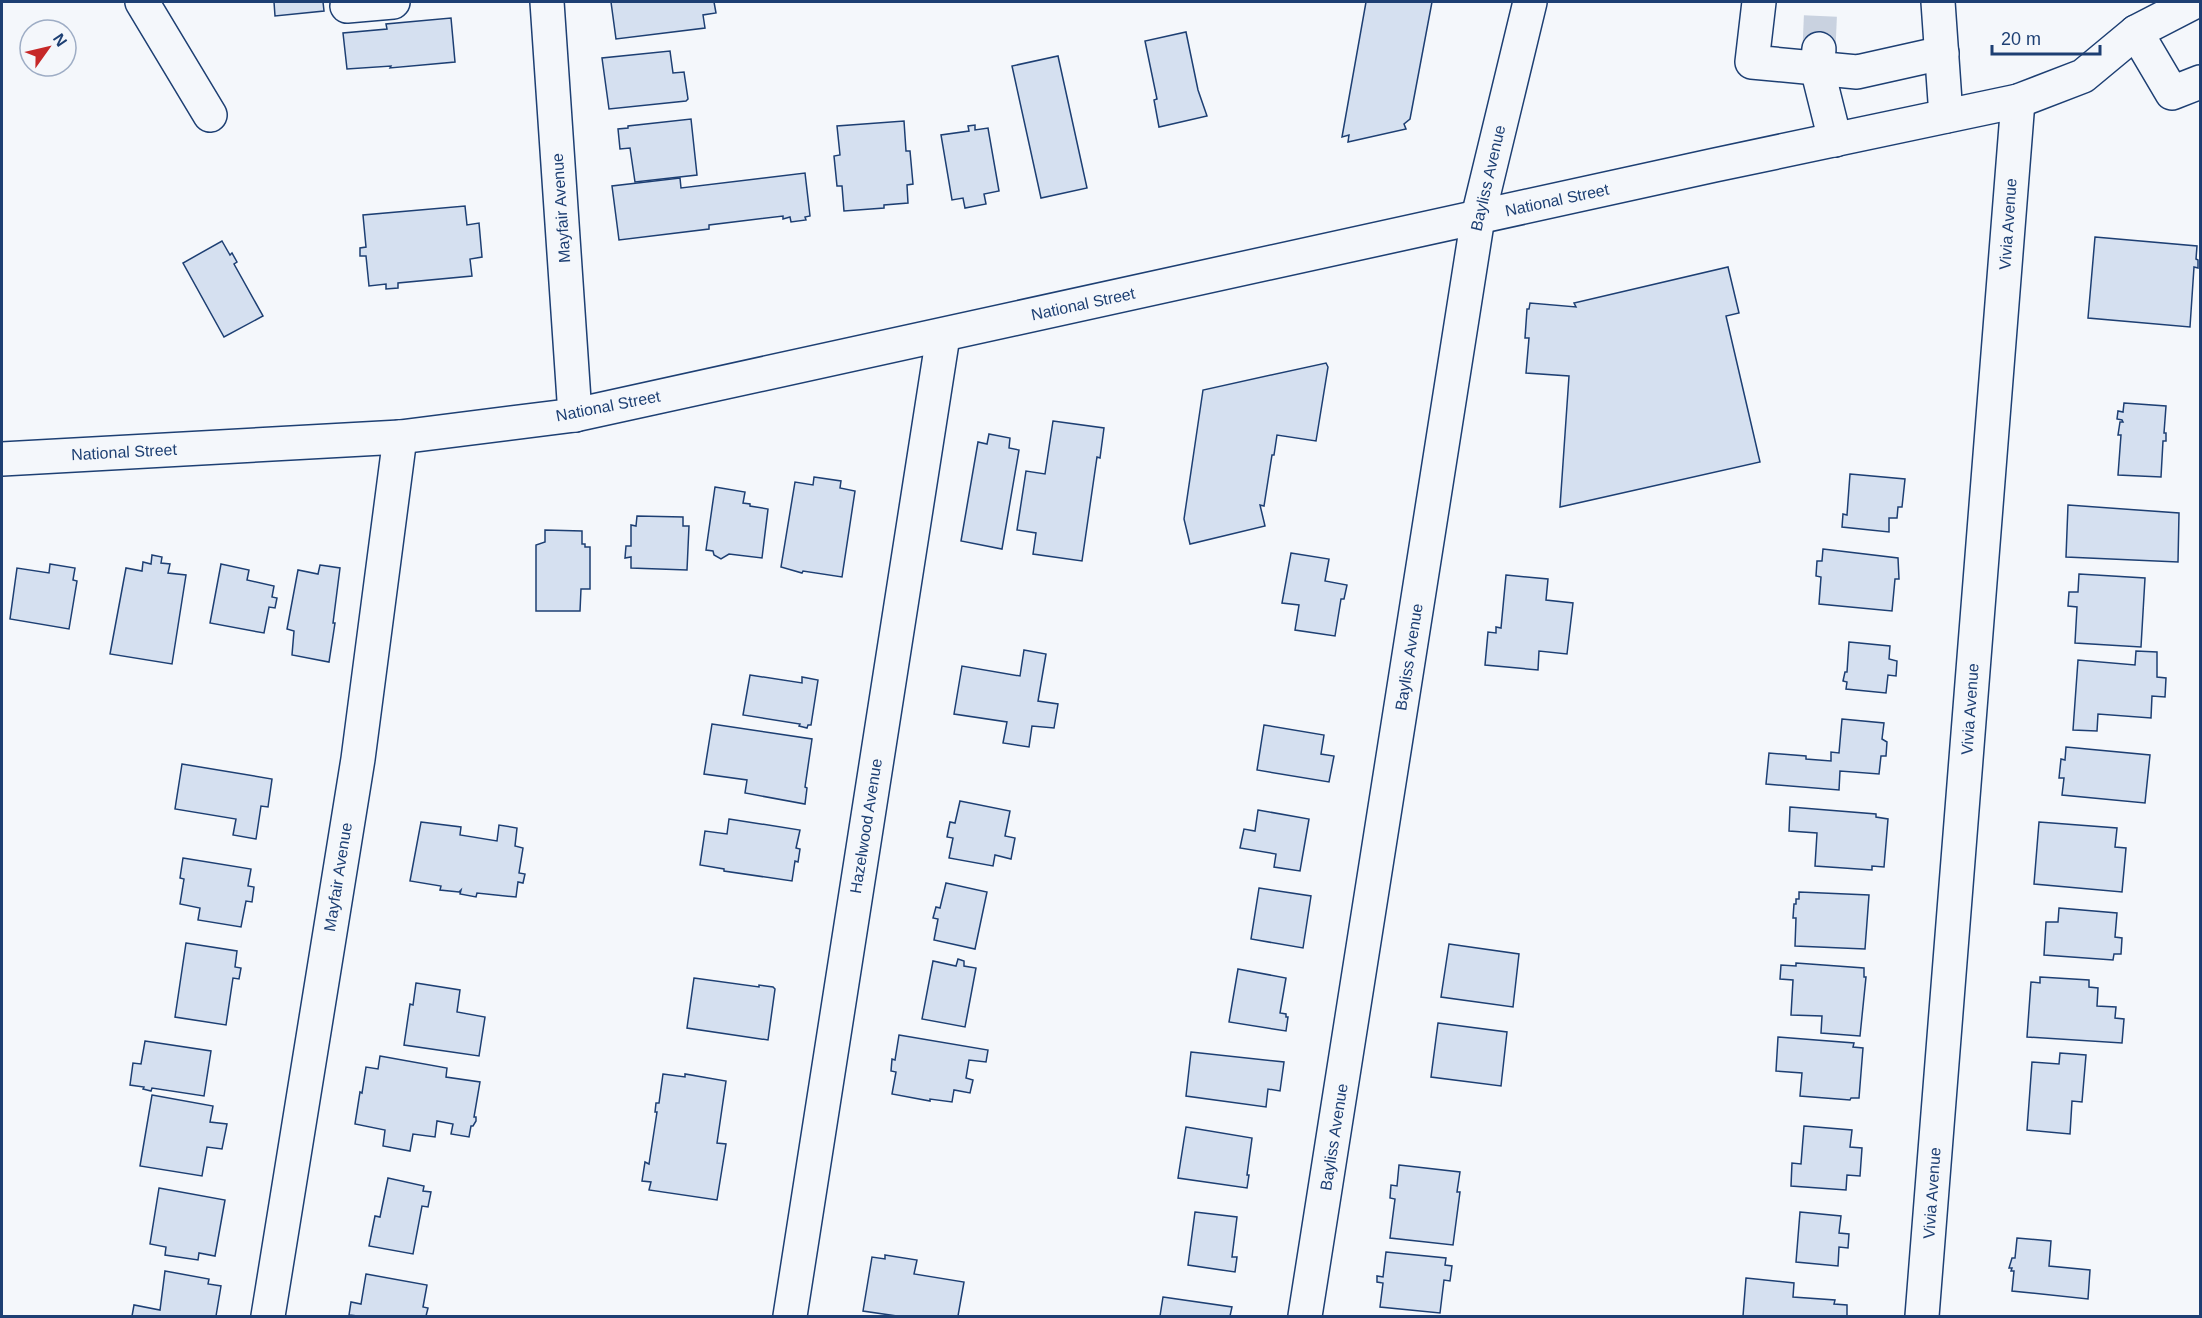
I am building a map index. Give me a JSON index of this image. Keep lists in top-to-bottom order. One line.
{"streets":{"street":["Bayliss Avenue","National Street","Mayfair Avenue","Vivia Avenue","Hazelwood Avenue"]},"crossings":[["Bayliss Avenue","National Street"],["National Street","Mayfair Avenue"],["National Street","Vivia Avenue"],["National Street","Hazelwood Avenue"]],"scale_bar":"20 m","north":"top right"}
